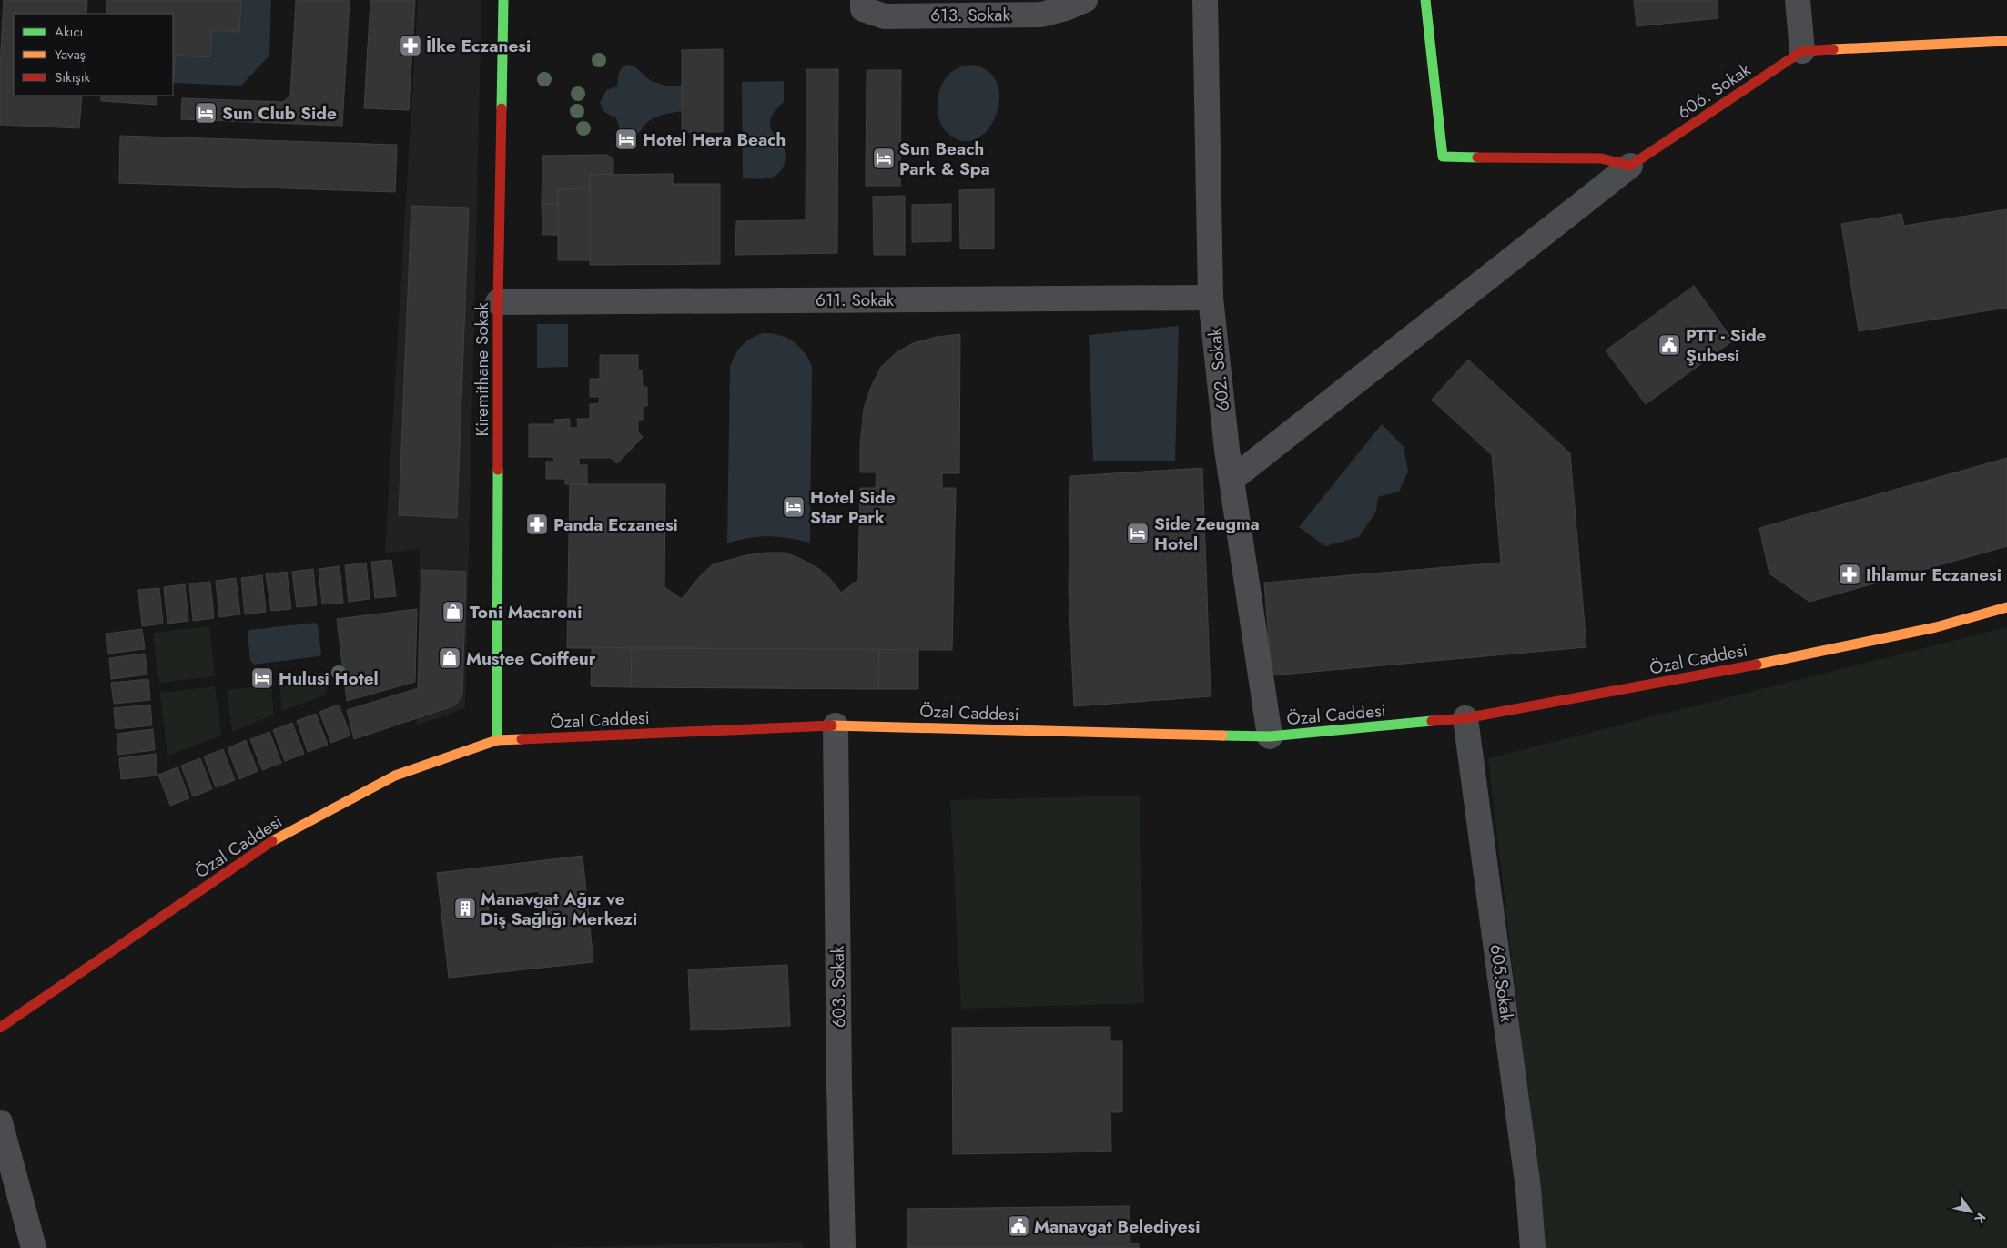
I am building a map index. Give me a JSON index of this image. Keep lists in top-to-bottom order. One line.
{"streets":{"street":["613. Sokak","606. Sokak","611. Sokak","Kiremithane Sokak","602. Sokak","Özal Caddesi","605.Sokak","603. Sokak"]},"crossings":[["611. Sokak","Kiremithane Sokak"],["611. Sokak","602. Sokak"],["Kiremithane Sokak","Özal Caddesi"],["602. Sokak","Özal Caddesi"],["Özal Caddesi","605.Sokak"],["Özal Caddesi","603. Sokak"]],"places":{"pharmacy":["İlke Eczanesi","Panda Eczanesi","Ihlamur Eczanesi"],"hotel":["Sun Club Side","Hotel Hera Beach","Sun Beach Park & Spa","Hotel Side Star Park","Side Zeugma Hotel","Hulusi Hotel"],"public building":["PTT - Side Şubesi","Manavgat Belediyesi"],"shop":["Toni Macaroni","Mustee Coiffeur"],"building":["Manavgat Ağız ve Diş Sağlığı Merkezi"]},"legend":["Akıcı","Yavaş","Sıkışık"],"north":"bottom right"}
